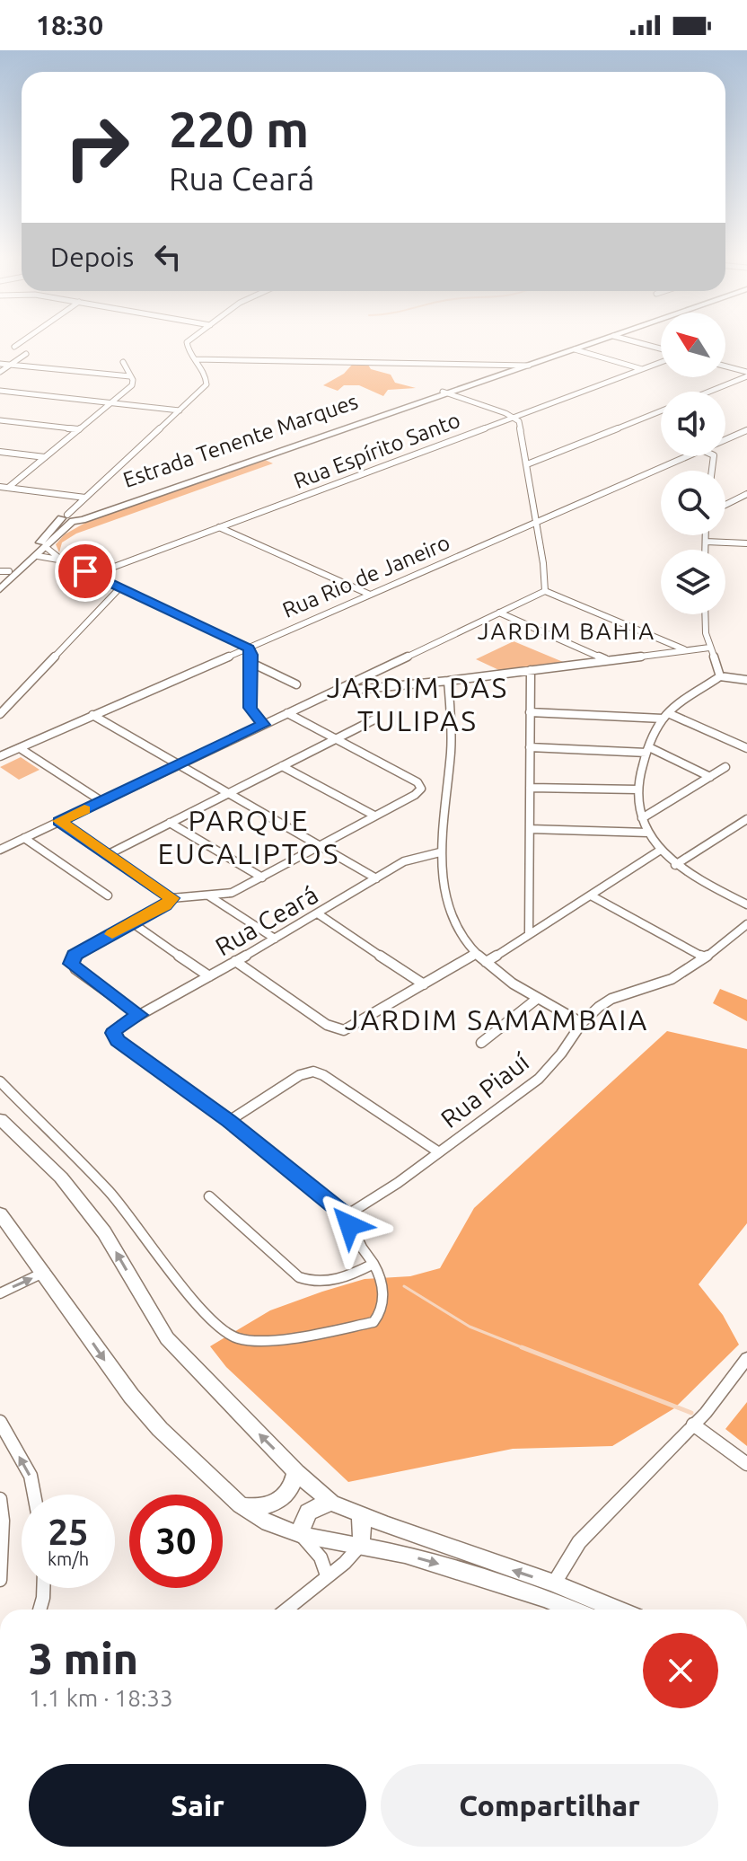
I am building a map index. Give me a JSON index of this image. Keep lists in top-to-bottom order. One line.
{"streets":{"main road":["Estrada Tenente Marques"],"street":["Rua Espírito Santo","Rua Rio de Janeiro","Rua Ceará","Rua Piauí"]},"districts":["JARDIM BAHIA","JARDIM DAS TULIPAS","PARQUE EUCALIPTOS","JARDIM SAMAMBAIA"],"north":"top left","page":{"status":"18:30","turn":["220 m","Rua Ceará"],"then":"Depois","speed":"25 km/h","limit":"30","heading":["3 min","1.1 km · 18:33"],"buttons":["Sair","Compartilhar"]}}
